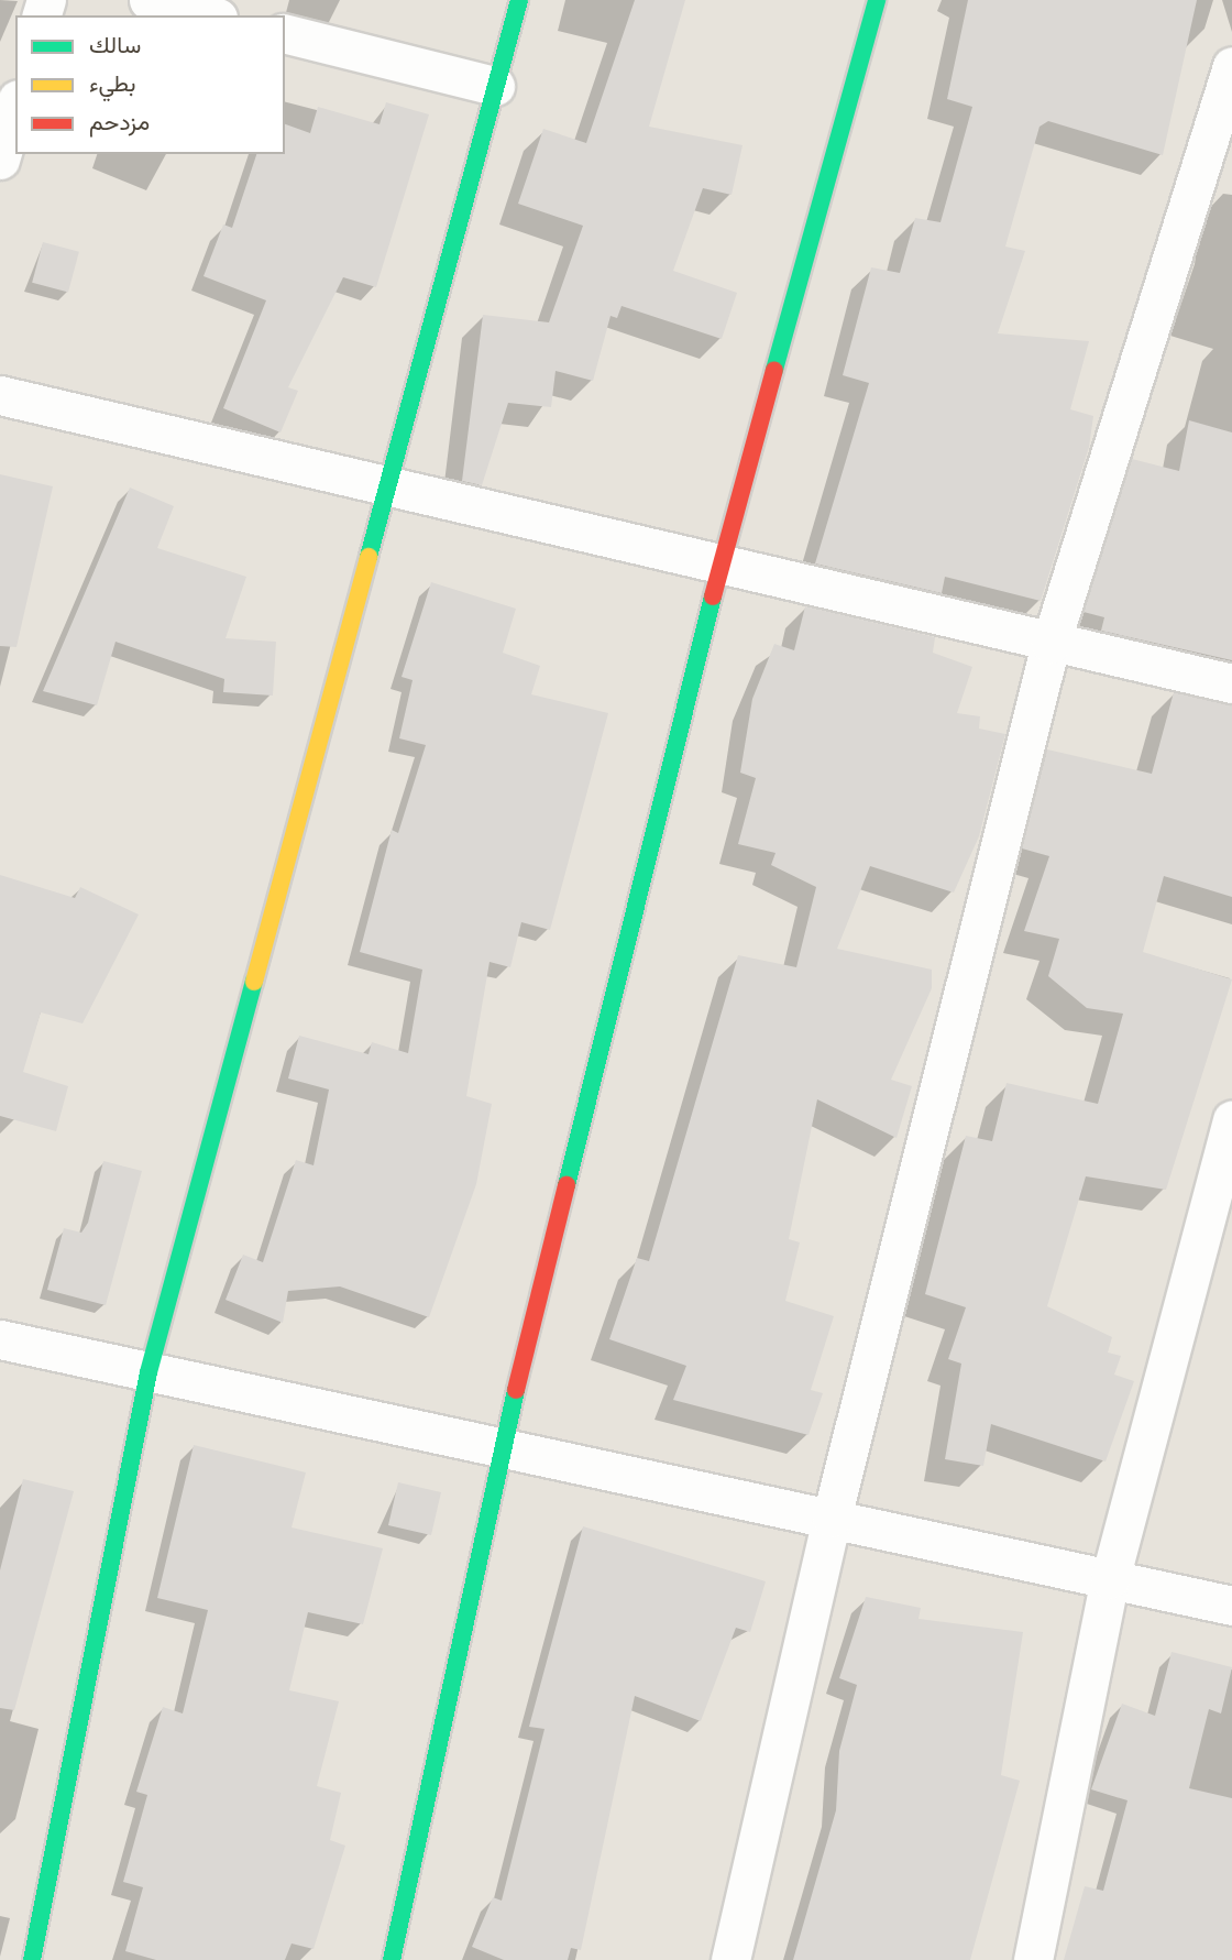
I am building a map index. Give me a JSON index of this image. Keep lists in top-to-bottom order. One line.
{"legend":["سالك","بطيء","مزدحم"]}
